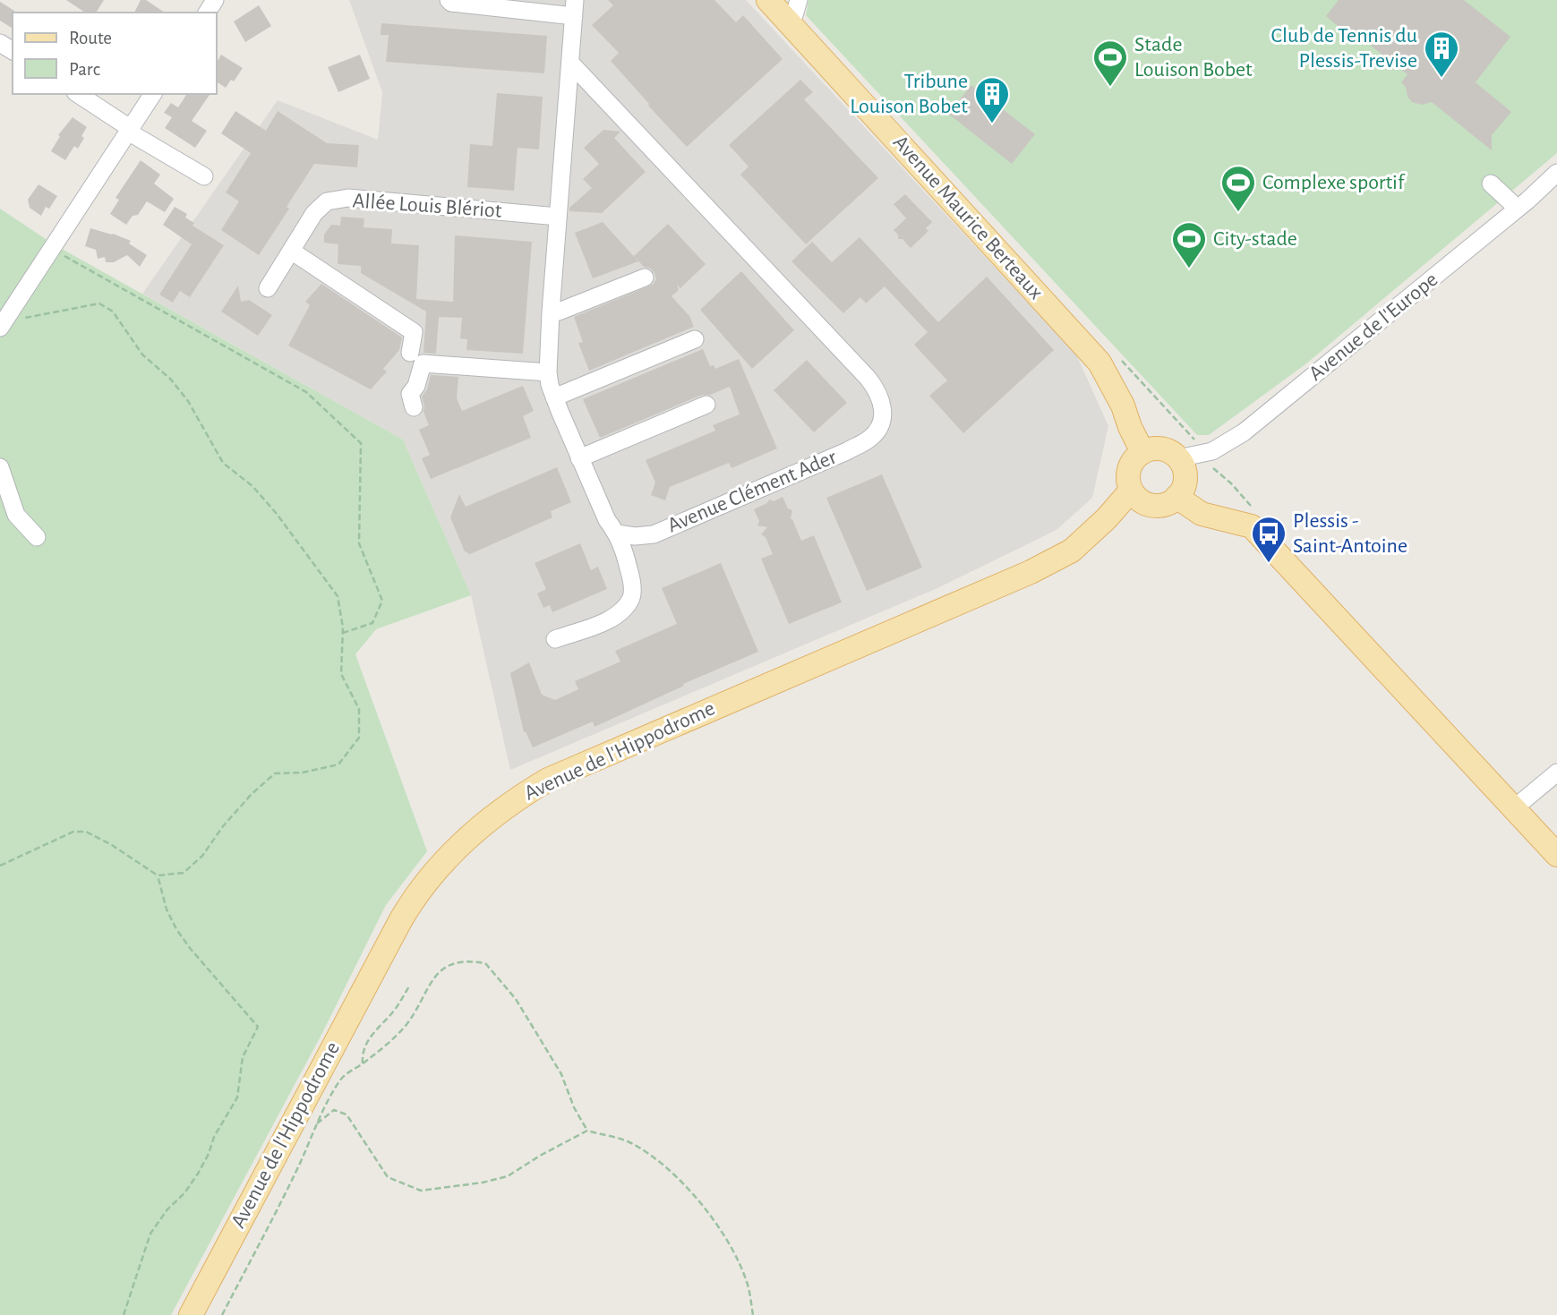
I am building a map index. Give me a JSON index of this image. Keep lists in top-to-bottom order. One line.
{"streets":{"main road":["Avenue Maurice Berteaux","Avenue de l'Hippodrome"],"street":["Allée Louis Blériot","Avenue de l'Europe","Avenue Clément Ader"]},"crossings":[["Avenue Maurice Berteaux","Avenue de l'Europe"],["Avenue Maurice Berteaux","Avenue de l'Hippodrome"],["Avenue de l'Europe","Avenue de l'Hippodrome"]],"places":{"building":["Club de Tennis du Plessis-Trevise","Tribune Louison Bobet"],"sports":["Stade Louison Bobet","Complexe sportif","City-stade"],"bus stop":["Plessis - Saint-Antoine"]},"legend":["Route","Parc"]}
